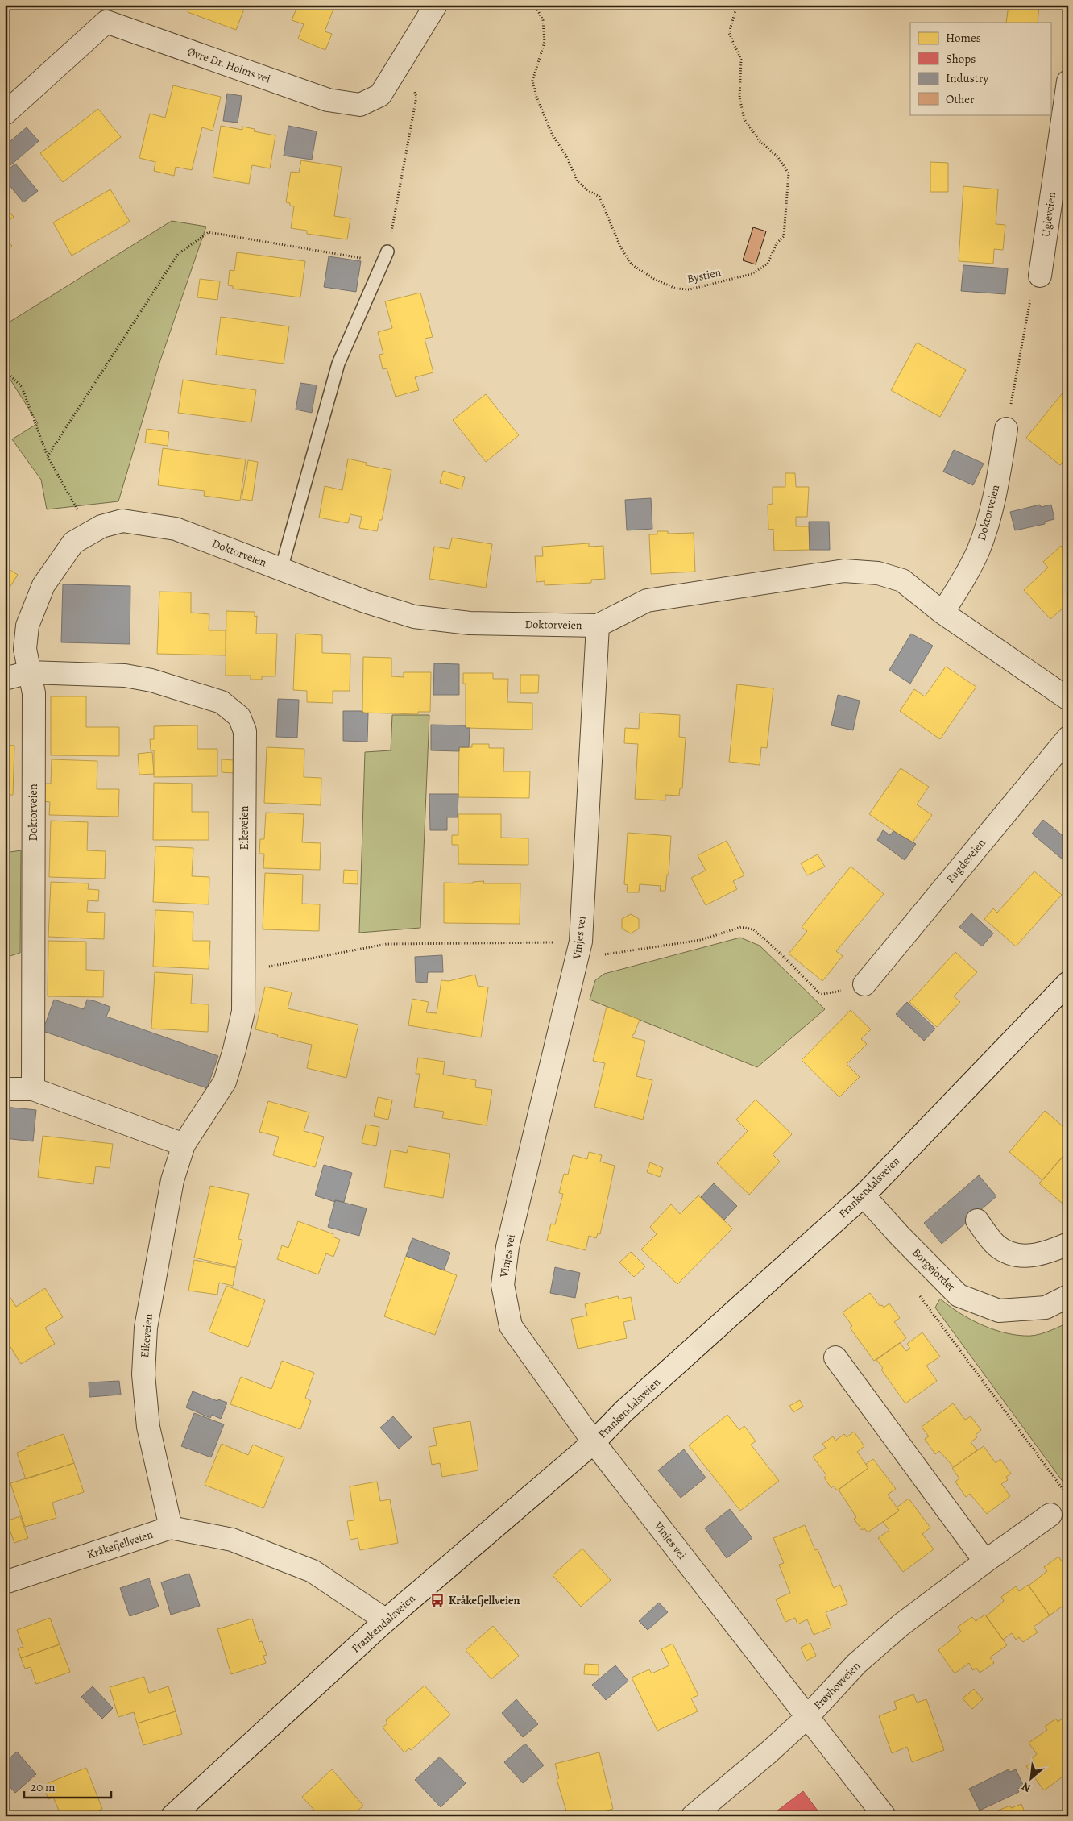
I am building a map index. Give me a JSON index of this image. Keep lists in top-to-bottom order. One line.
{"streets":{"street":["Øvre Dr. Holms vei","Ugleveien","Doktorveien","Eikeveien","Rugdeveien","Vinjes vei","Frankendalsveien","Borgejordet","Kråkefjellveien","Frøyhovveien"],"path":["Bystien"]},"crossings":[["Doktorveien","Eikeveien"],["Doktorveien","Vinjes vei"],["Eikeveien","Kråkefjellveien"],["Vinjes vei","Frankendalsveien"],["Vinjes vei","Frøyhovveien"],["Frankendalsveien","Borgejordet"],["Frankendalsveien","Kråkefjellveien"]],"places":{"bus stop":["Kråkefjellveien"]},"legend":["Homes","Shops","Industry","Other"],"scale_bar":"20 m","north":"bottom left"}
